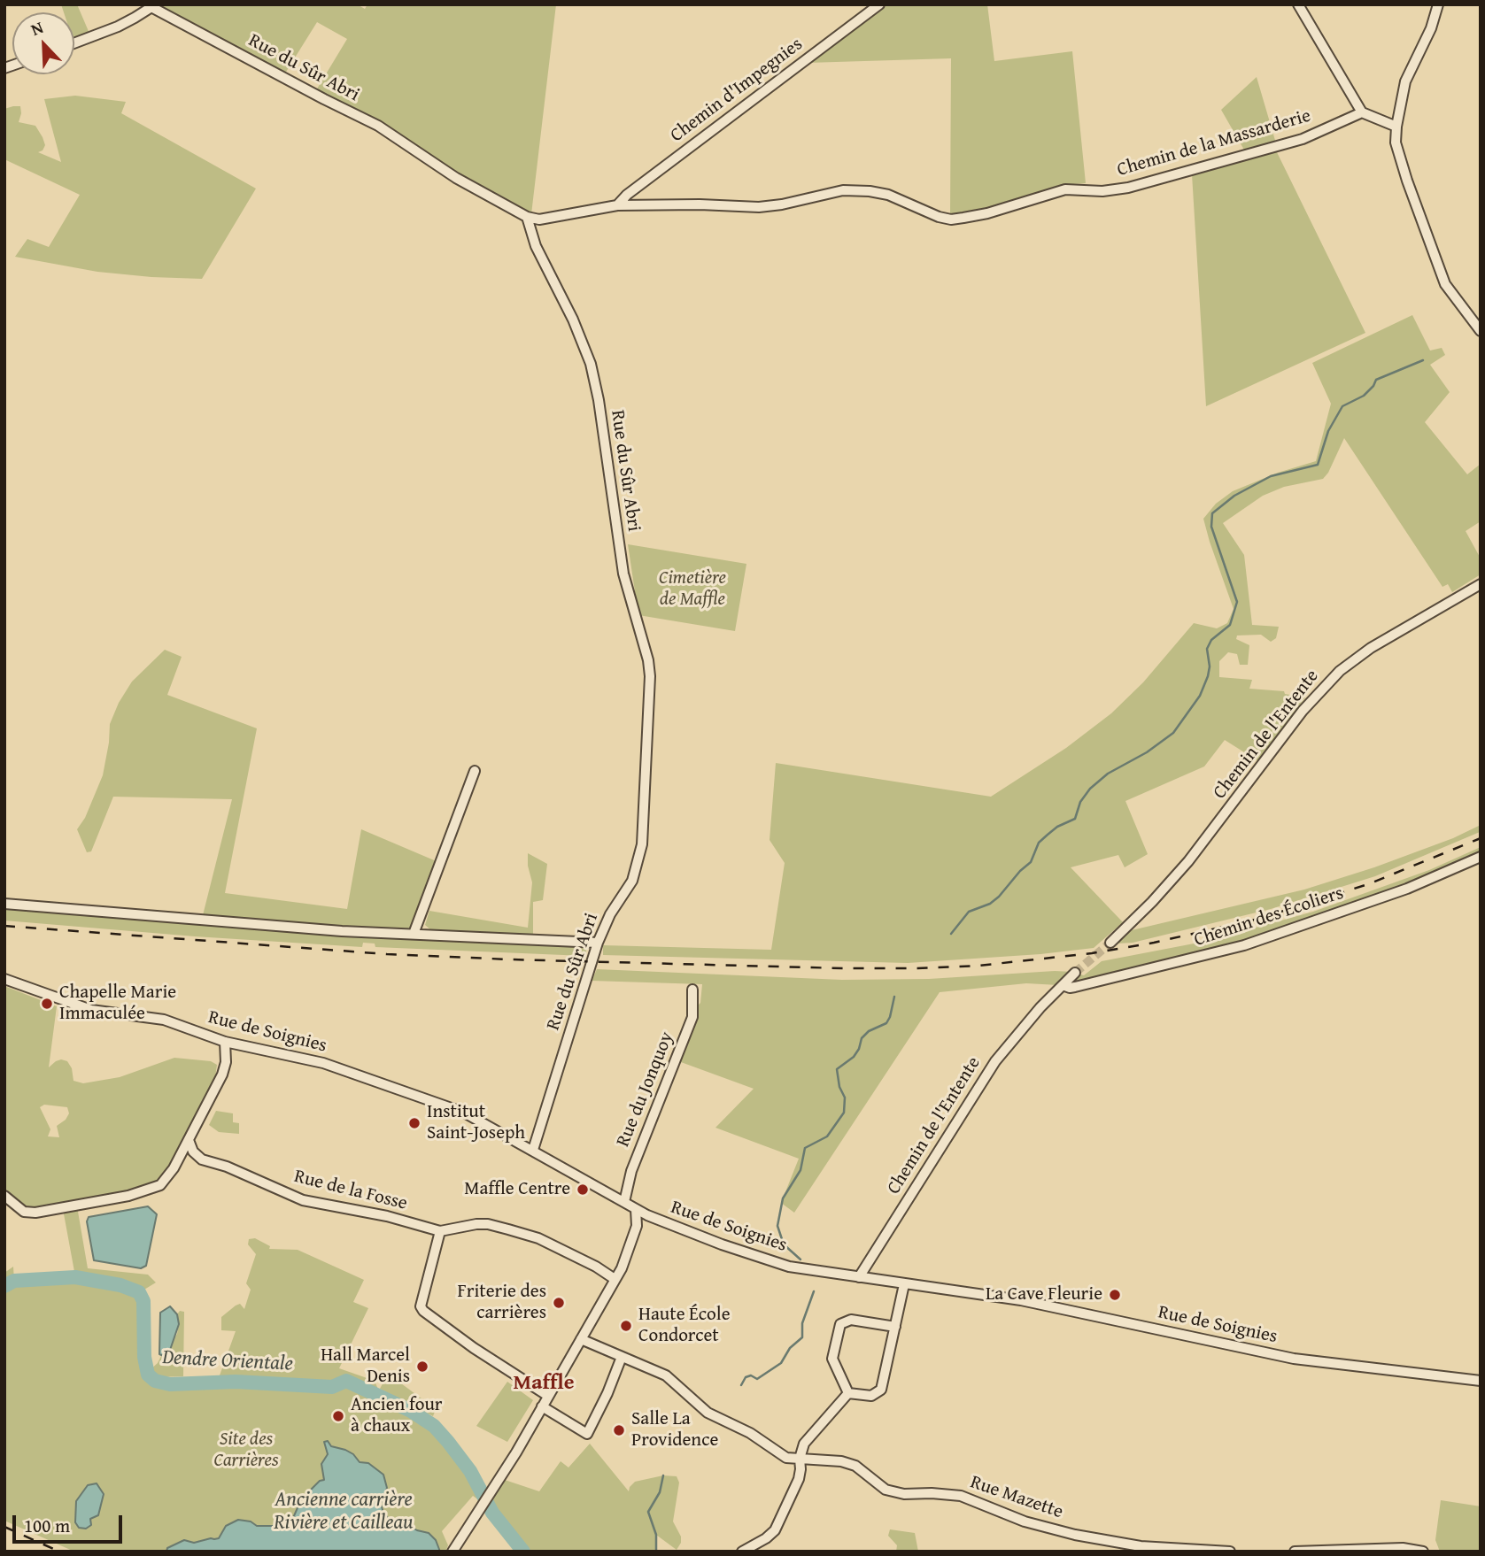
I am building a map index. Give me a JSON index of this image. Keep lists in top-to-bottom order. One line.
{"streets":{"street":["Rue du Sûr Abri","Chemin d'Impegnies","Chemin de la Massarderie","Chemin de l'Entente","Chemin des Écoliers","Rue de Soignies","Rue du Jonquoy","Rue de la Fosse","Rue Mazette"]},"crossings":[["Rue du Sûr Abri","Chemin de la Massarderie"],["Rue du Sûr Abri","Rue de Soignies"],["Chemin d'Impegnies","Chemin de la Massarderie"],["Chemin de l'Entente","Chemin des Écoliers"],["Chemin de l'Entente","Rue de Soignies"],["Rue de Soignies","Rue du Jonquoy"]],"districts":["Maffle"],"water":["Dendre Orientale","Ancienne carrière Rivière et Cailleau"],"parks":["Cimetière de Maffle","Site des Carrières"],"places":["Chapelle Marie Immaculée","Institut Saint-Joseph","Maffle Centre","La Cave Fleurie","Friterie des carrières","Haute École Condorcet","Hall Marcel Denis","Ancien four à chaux","Salle La Providence"],"scale_bar":"100 m","north":"top left"}
